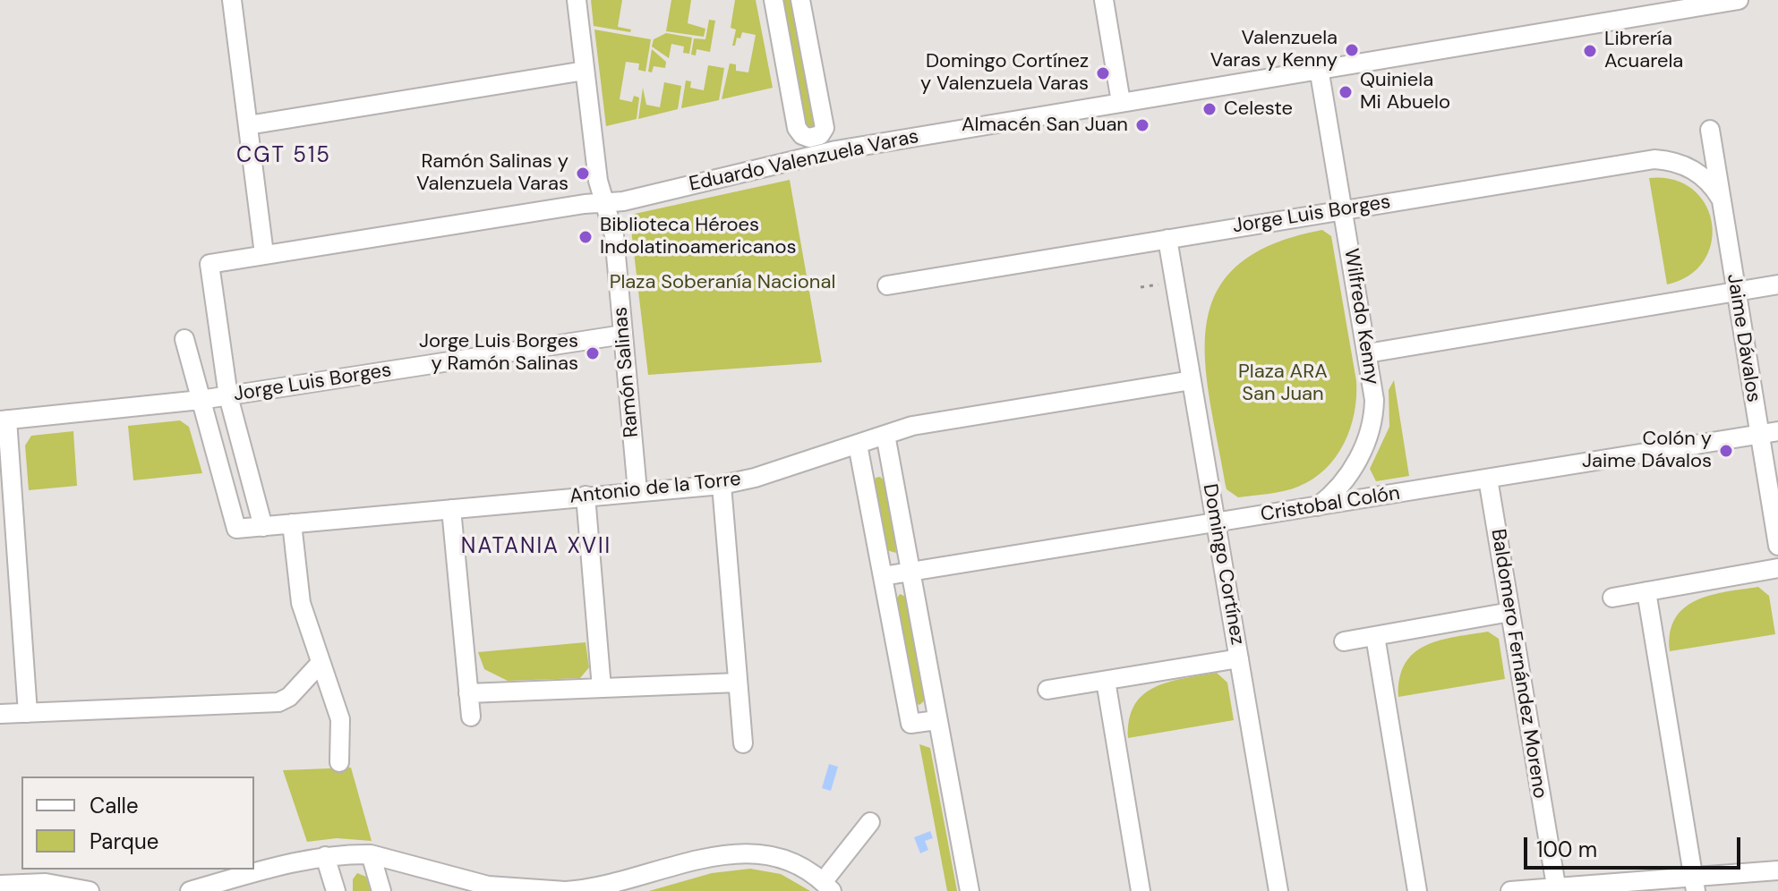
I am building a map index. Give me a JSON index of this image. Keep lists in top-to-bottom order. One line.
{"streets":{"street":["Eduardo Valenzuela Varas","Jorge Luis Borges","Wilfredo Kenny","Jaime Dávalos","Ramón Salinas","Antonio de la Torre","Cristobal Colón","Domingo Cortínez","Baldomero Fernández Moreno"]},"crossings":[["Eduardo Valenzuela Varas","Jorge Luis Borges"],["Eduardo Valenzuela Varas","Wilfredo Kenny"],["Eduardo Valenzuela Varas","Ramón Salinas"],["Jorge Luis Borges","Wilfredo Kenny"],["Jorge Luis Borges","Jaime Dávalos"],["Jorge Luis Borges","Ramón Salinas"],["Jorge Luis Borges","Antonio de la Torre"],["Jorge Luis Borges","Domingo Cortínez"],["Wilfredo Kenny","Cristobal Colón"],["Jaime Dávalos","Cristobal Colón"],["Ramón Salinas","Antonio de la Torre"],["Antonio de la Torre","Domingo Cortínez"],["Cristobal Colón","Domingo Cortínez"],["Cristobal Colón","Baldomero Fernández Moreno"]],"districts":["CGT 515","NATANIA XVII"],"parks":["Plaza Soberanía Nacional","Plaza ARA San Juan"],"places":["Valenzuela Varas y Kenny","Librería Acuarela","Domingo Cortínez y Valenzuela Varas","Quiniela Mi Abuelo","Celeste","Almacén San Juan","Ramón Salinas y Valenzuela Varas","Biblioteca Héroes Indolatinoamericanos","Jorge Luis Borges y Ramón Salinas","Colón y Jaime Dávalos"],"legend":["Calle","Parque"],"scale_bar":"100 m"}
